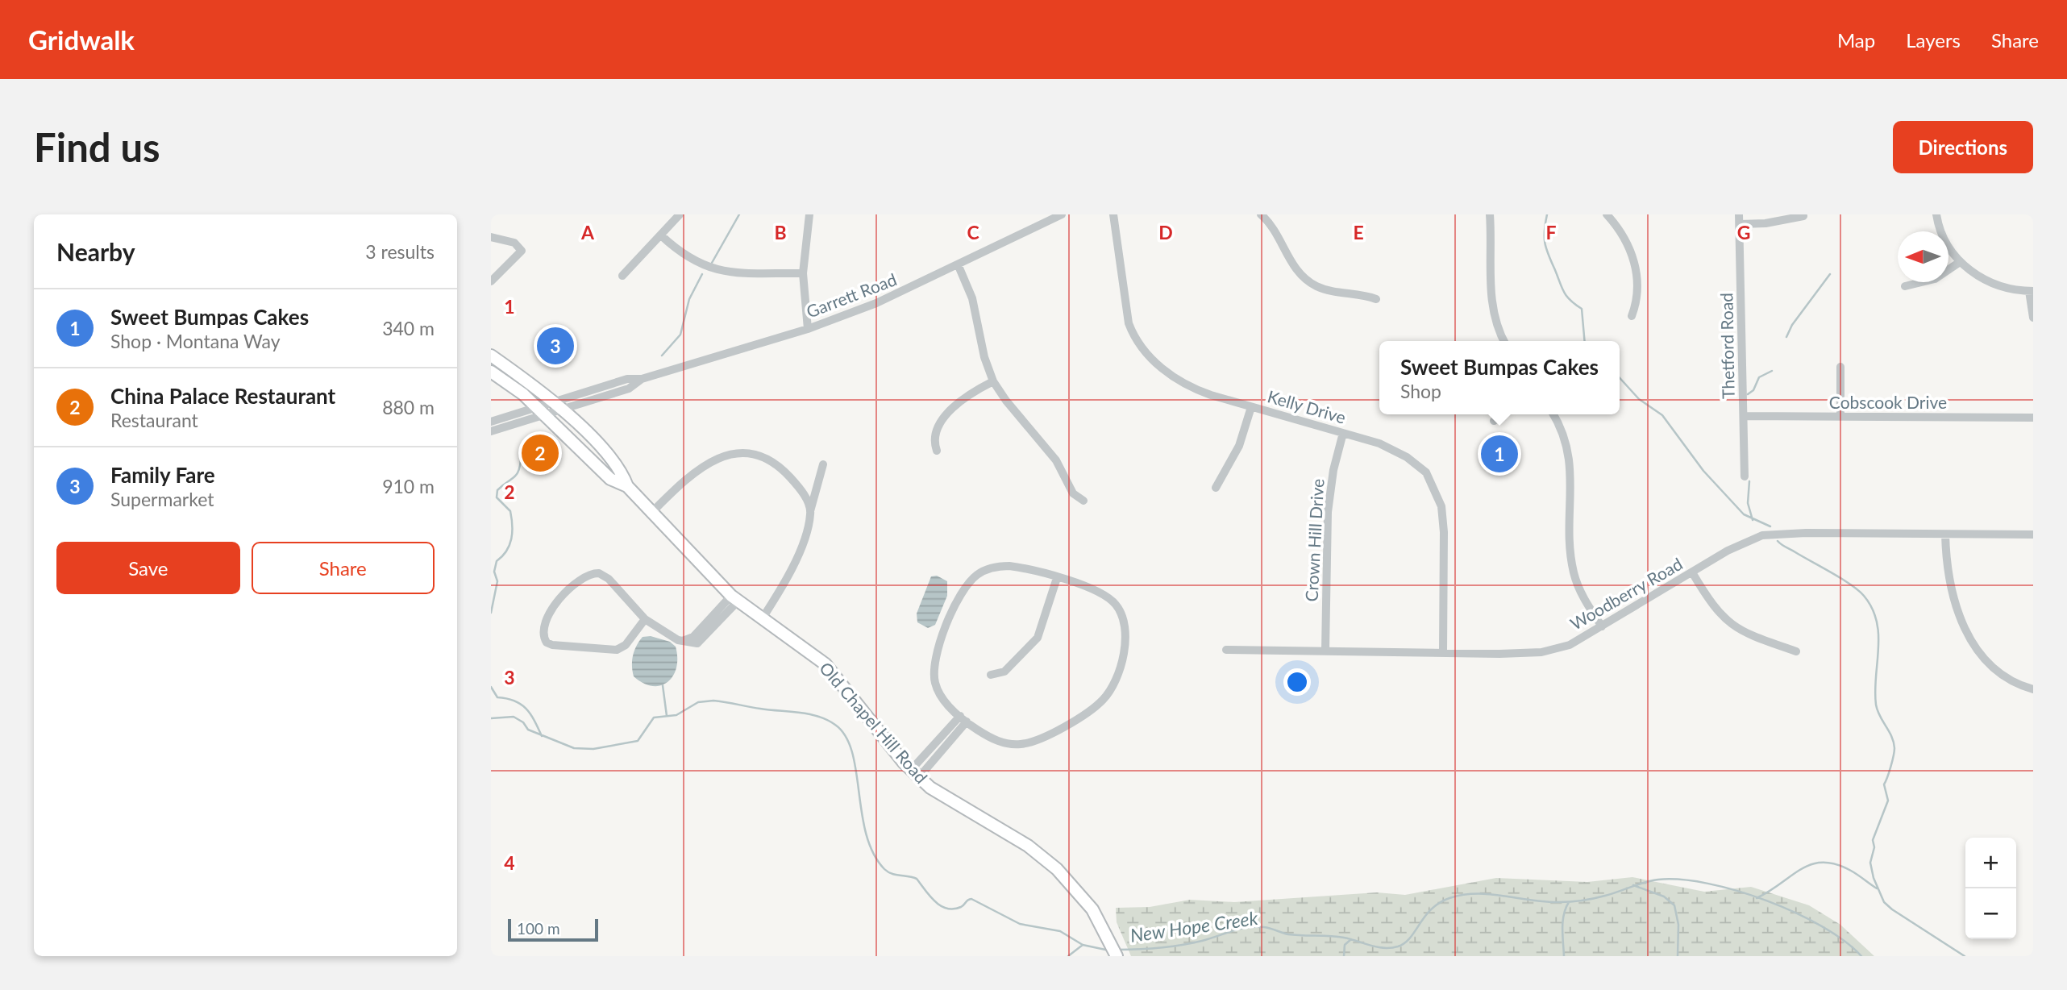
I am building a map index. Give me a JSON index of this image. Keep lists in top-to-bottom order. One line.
{"streets":{"main road":["Old Chapel Hill Road"],"street":["Garrett Road","Thetford Road","Cobscook Drive","Kelly Drive","Crown Hill Drive","Woodberry Road"]},"crossings":[["Garrett Road","Old Chapel Hill Road"],["Thetford Road","Cobscook Drive"],["Kelly Drive","Crown Hill Drive"],["Kelly Drive","Woodberry Road"],["Crown Hill Drive","Woodberry Road"]],"water":["New Hope Creek"],"scale_bar":"100 m","north":"left","page":{"header":"Gridwalk","nav":["Map","Layers","Share"],"buttons":["Directions",["Save","Share"]],"title":"Find us","heading":["Nearby","3 results"],"list":[{"mark":"1","name":"Sweet Bumpas Cakes","note":"Shop · Montana Way","value":"340 m"},{"mark":"2","name":"China Palace Restaurant","note":"Restaurant","value":"880 m"},{"mark":"3","name":"Family Fare","note":"Supermarket","value":"910 m"}],"pins":["3","2","1"],"popup":["Sweet Bumpas Cakes","Shop"],"map_buttons":["+","−"],"scale":"100 m"},"grid":{"columns":["A","B","C","D","E","F","G"],"rows":["1","2","3","4"]}}
